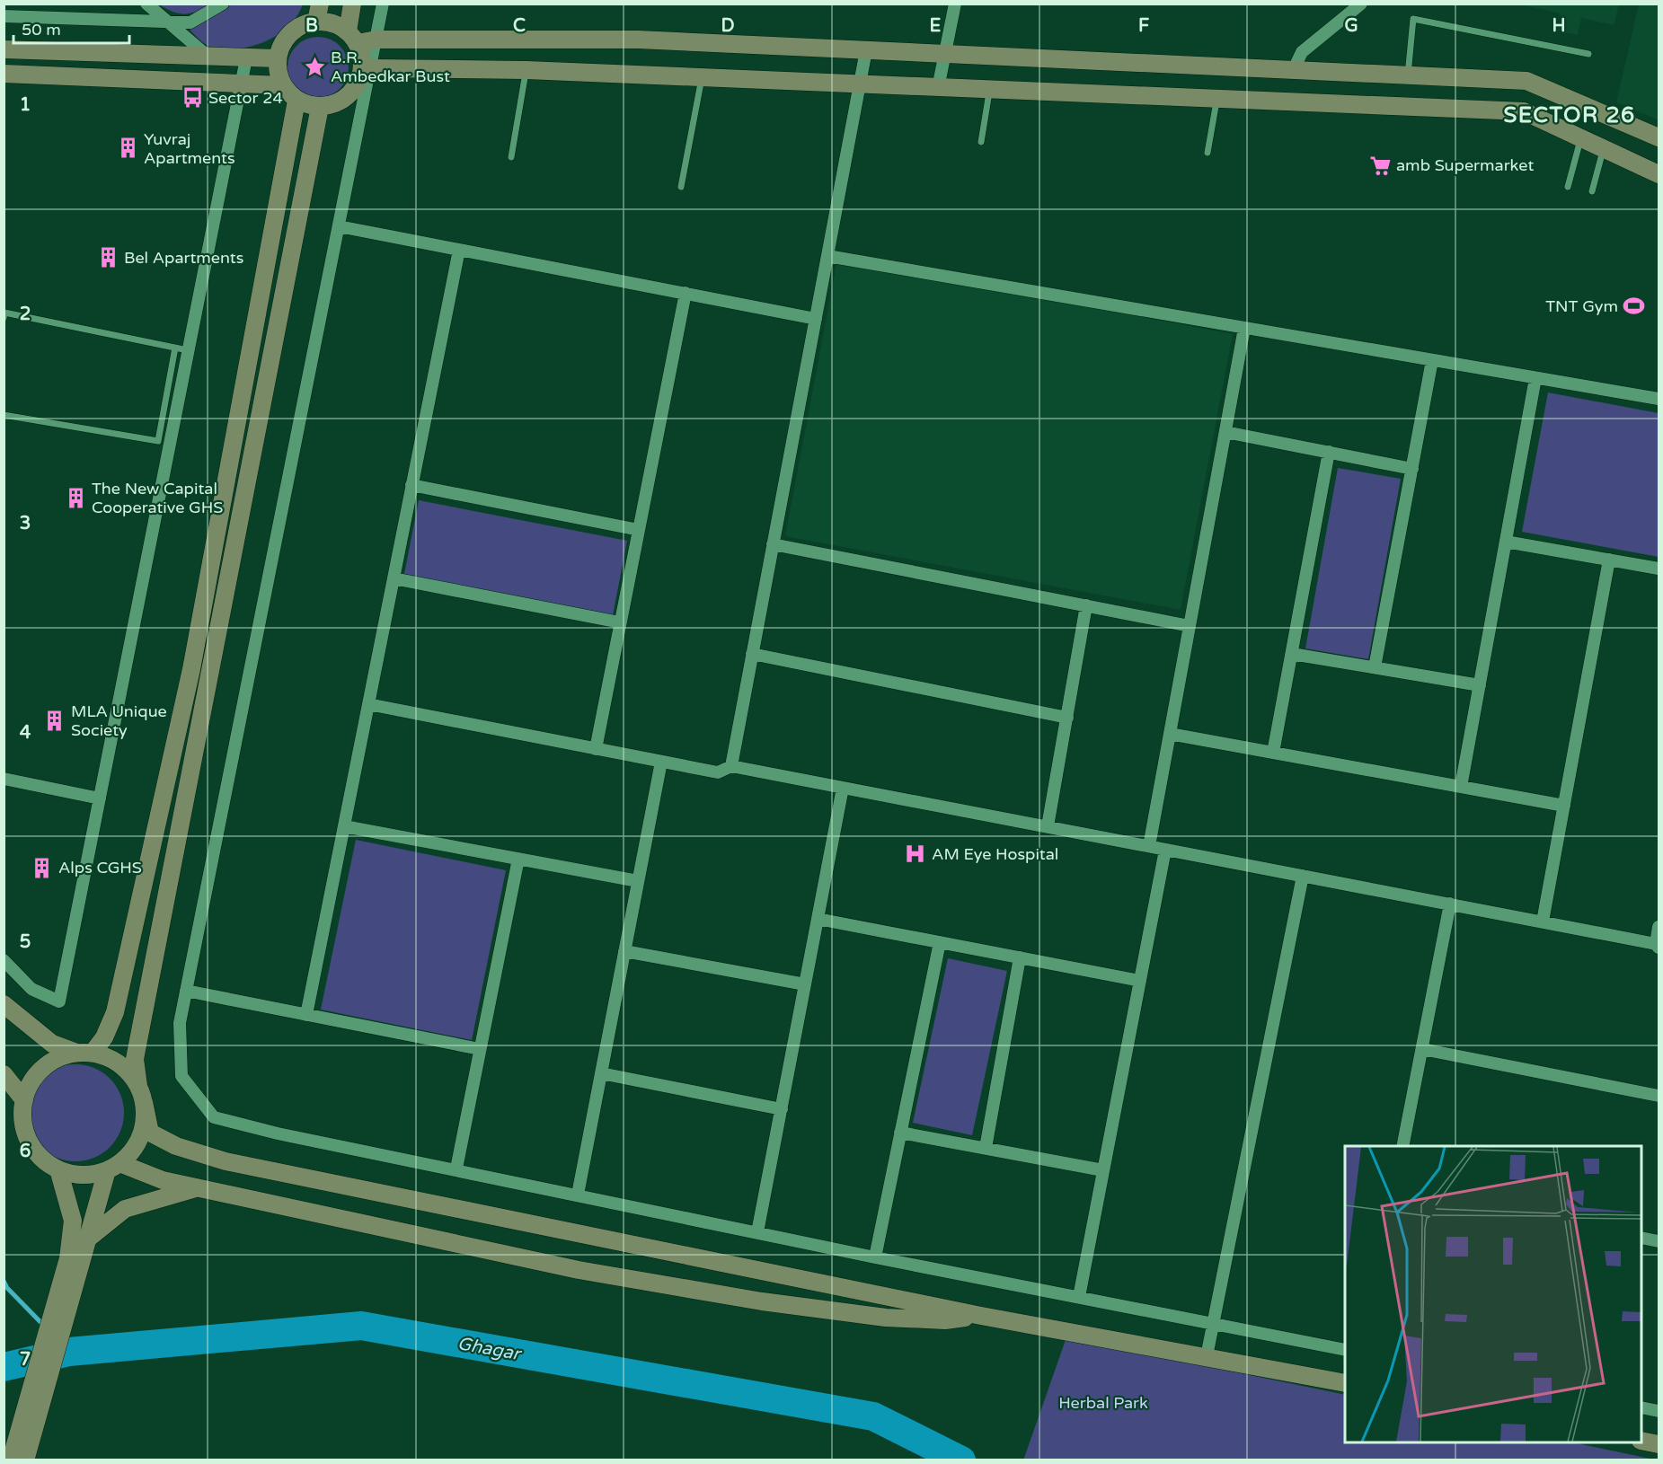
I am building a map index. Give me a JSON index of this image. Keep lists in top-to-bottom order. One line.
{"districts":["SECTOR 26"],"water":["Ghagar"],"parks":["Herbal Park"],"places":{"place":["B.R. Ambedkar Bust"],"bus stop":["Sector 24"],"building":["Yuvraj Apartments","Bel Apartments","The New Capital Cooperative GHS","MLA Unique Society","Alps CGHS"],"supermarket":["amb Supermarket"],"sports":["TNT Gym"],"hospital":["AM Eye Hospital"]},"scale_bar":"50 m","grid":{"columns":["B","C","D","E","F","G","H"],"rows":["1","2","3","4","5","6","7"]}}
